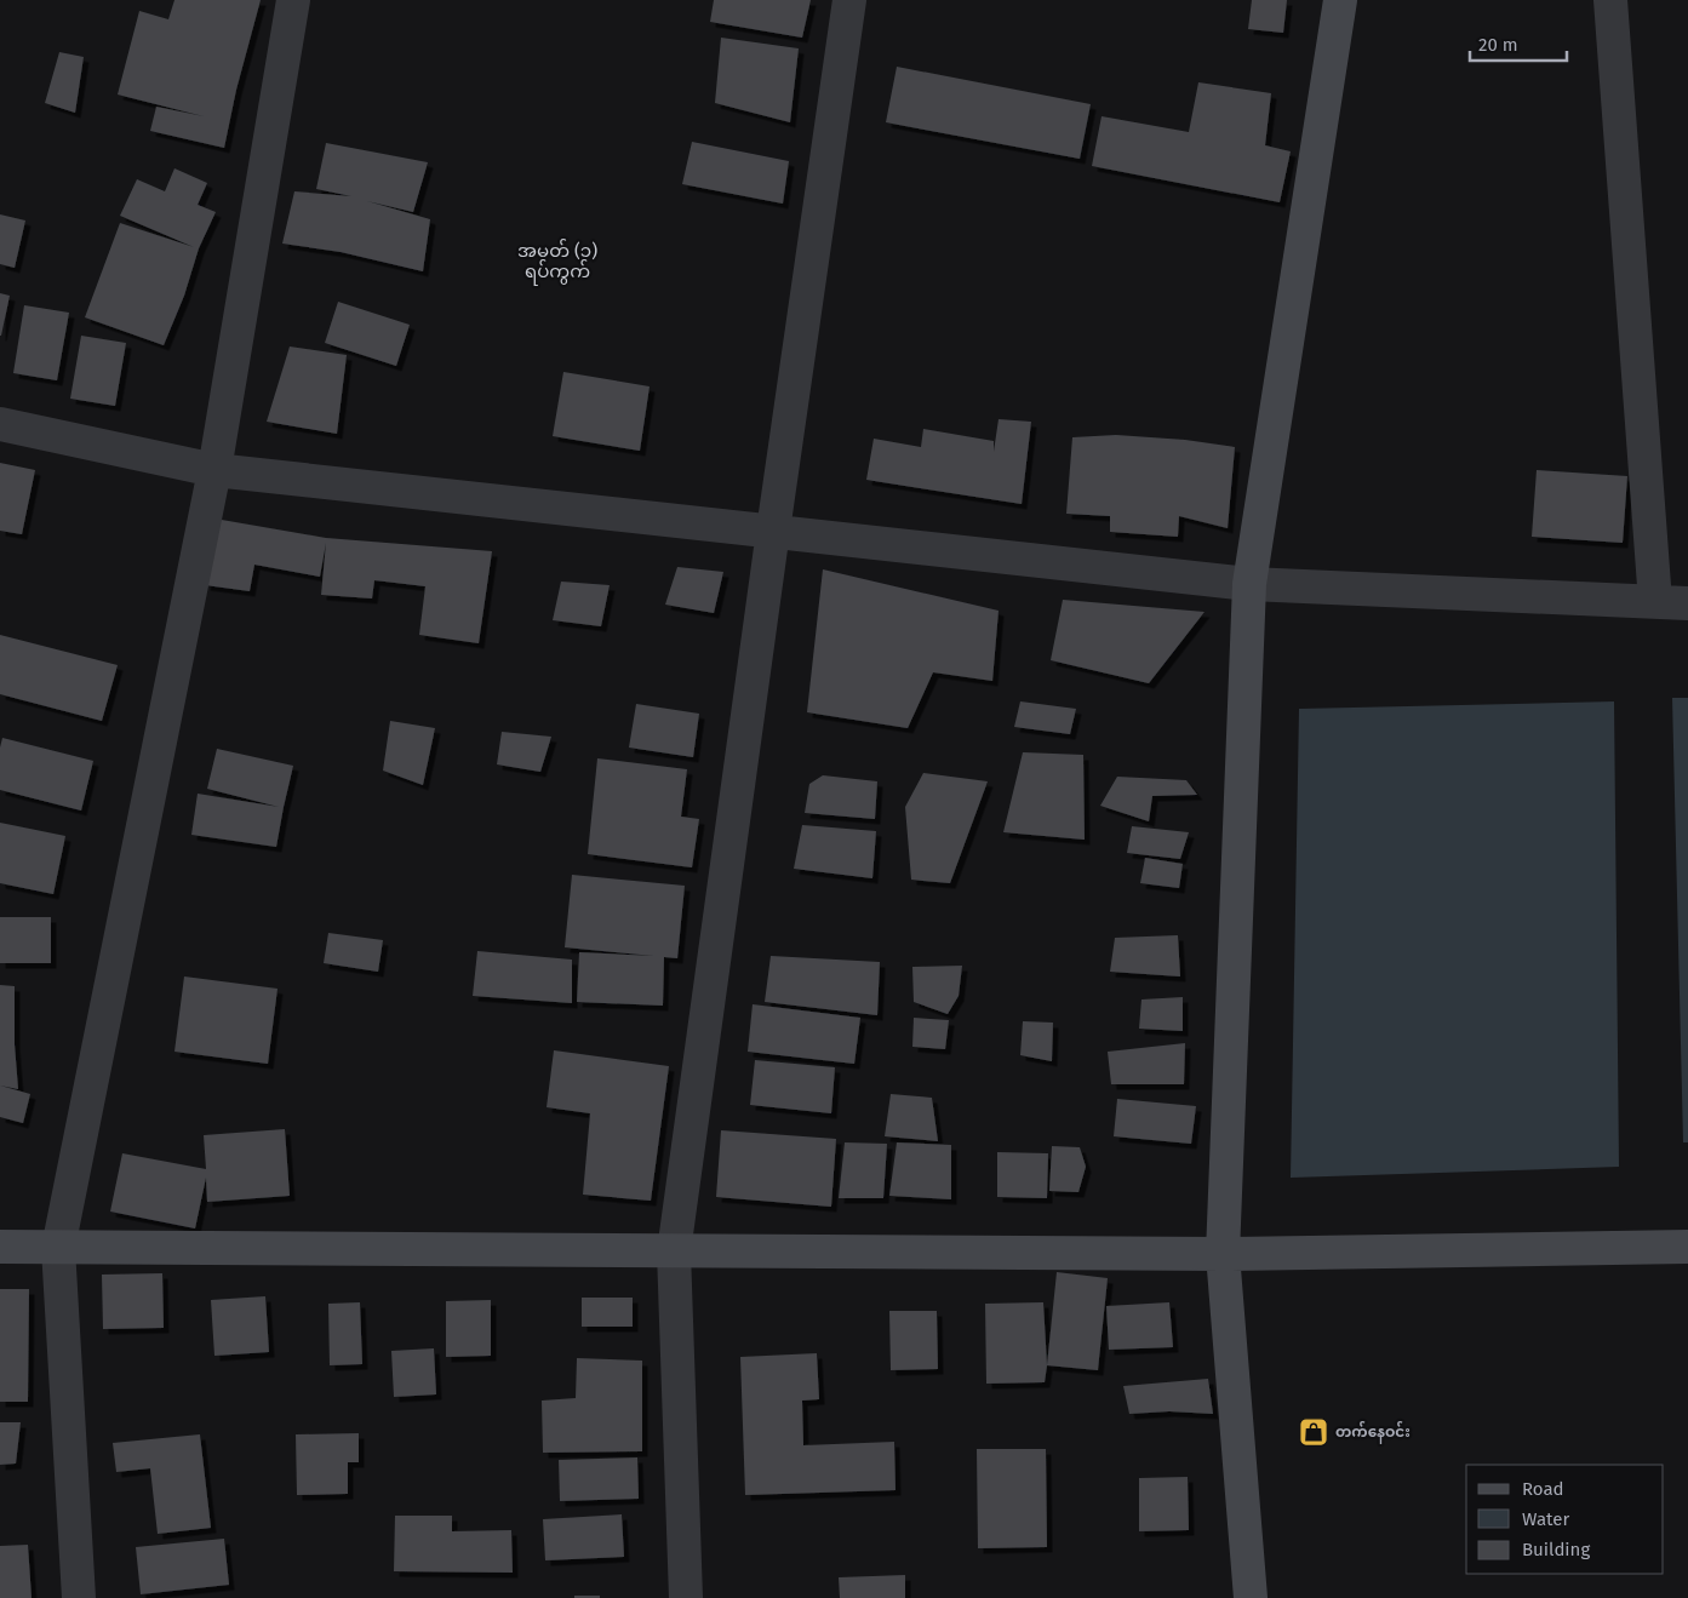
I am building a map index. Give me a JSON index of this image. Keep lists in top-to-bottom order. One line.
{"districts":["အမှတ် (၁) ရပ်ကွက်"],"places":{"shop":["တက်နေဝင်း"]},"legend":["Road","Water","Building"],"scale_bar":"20 m"}
